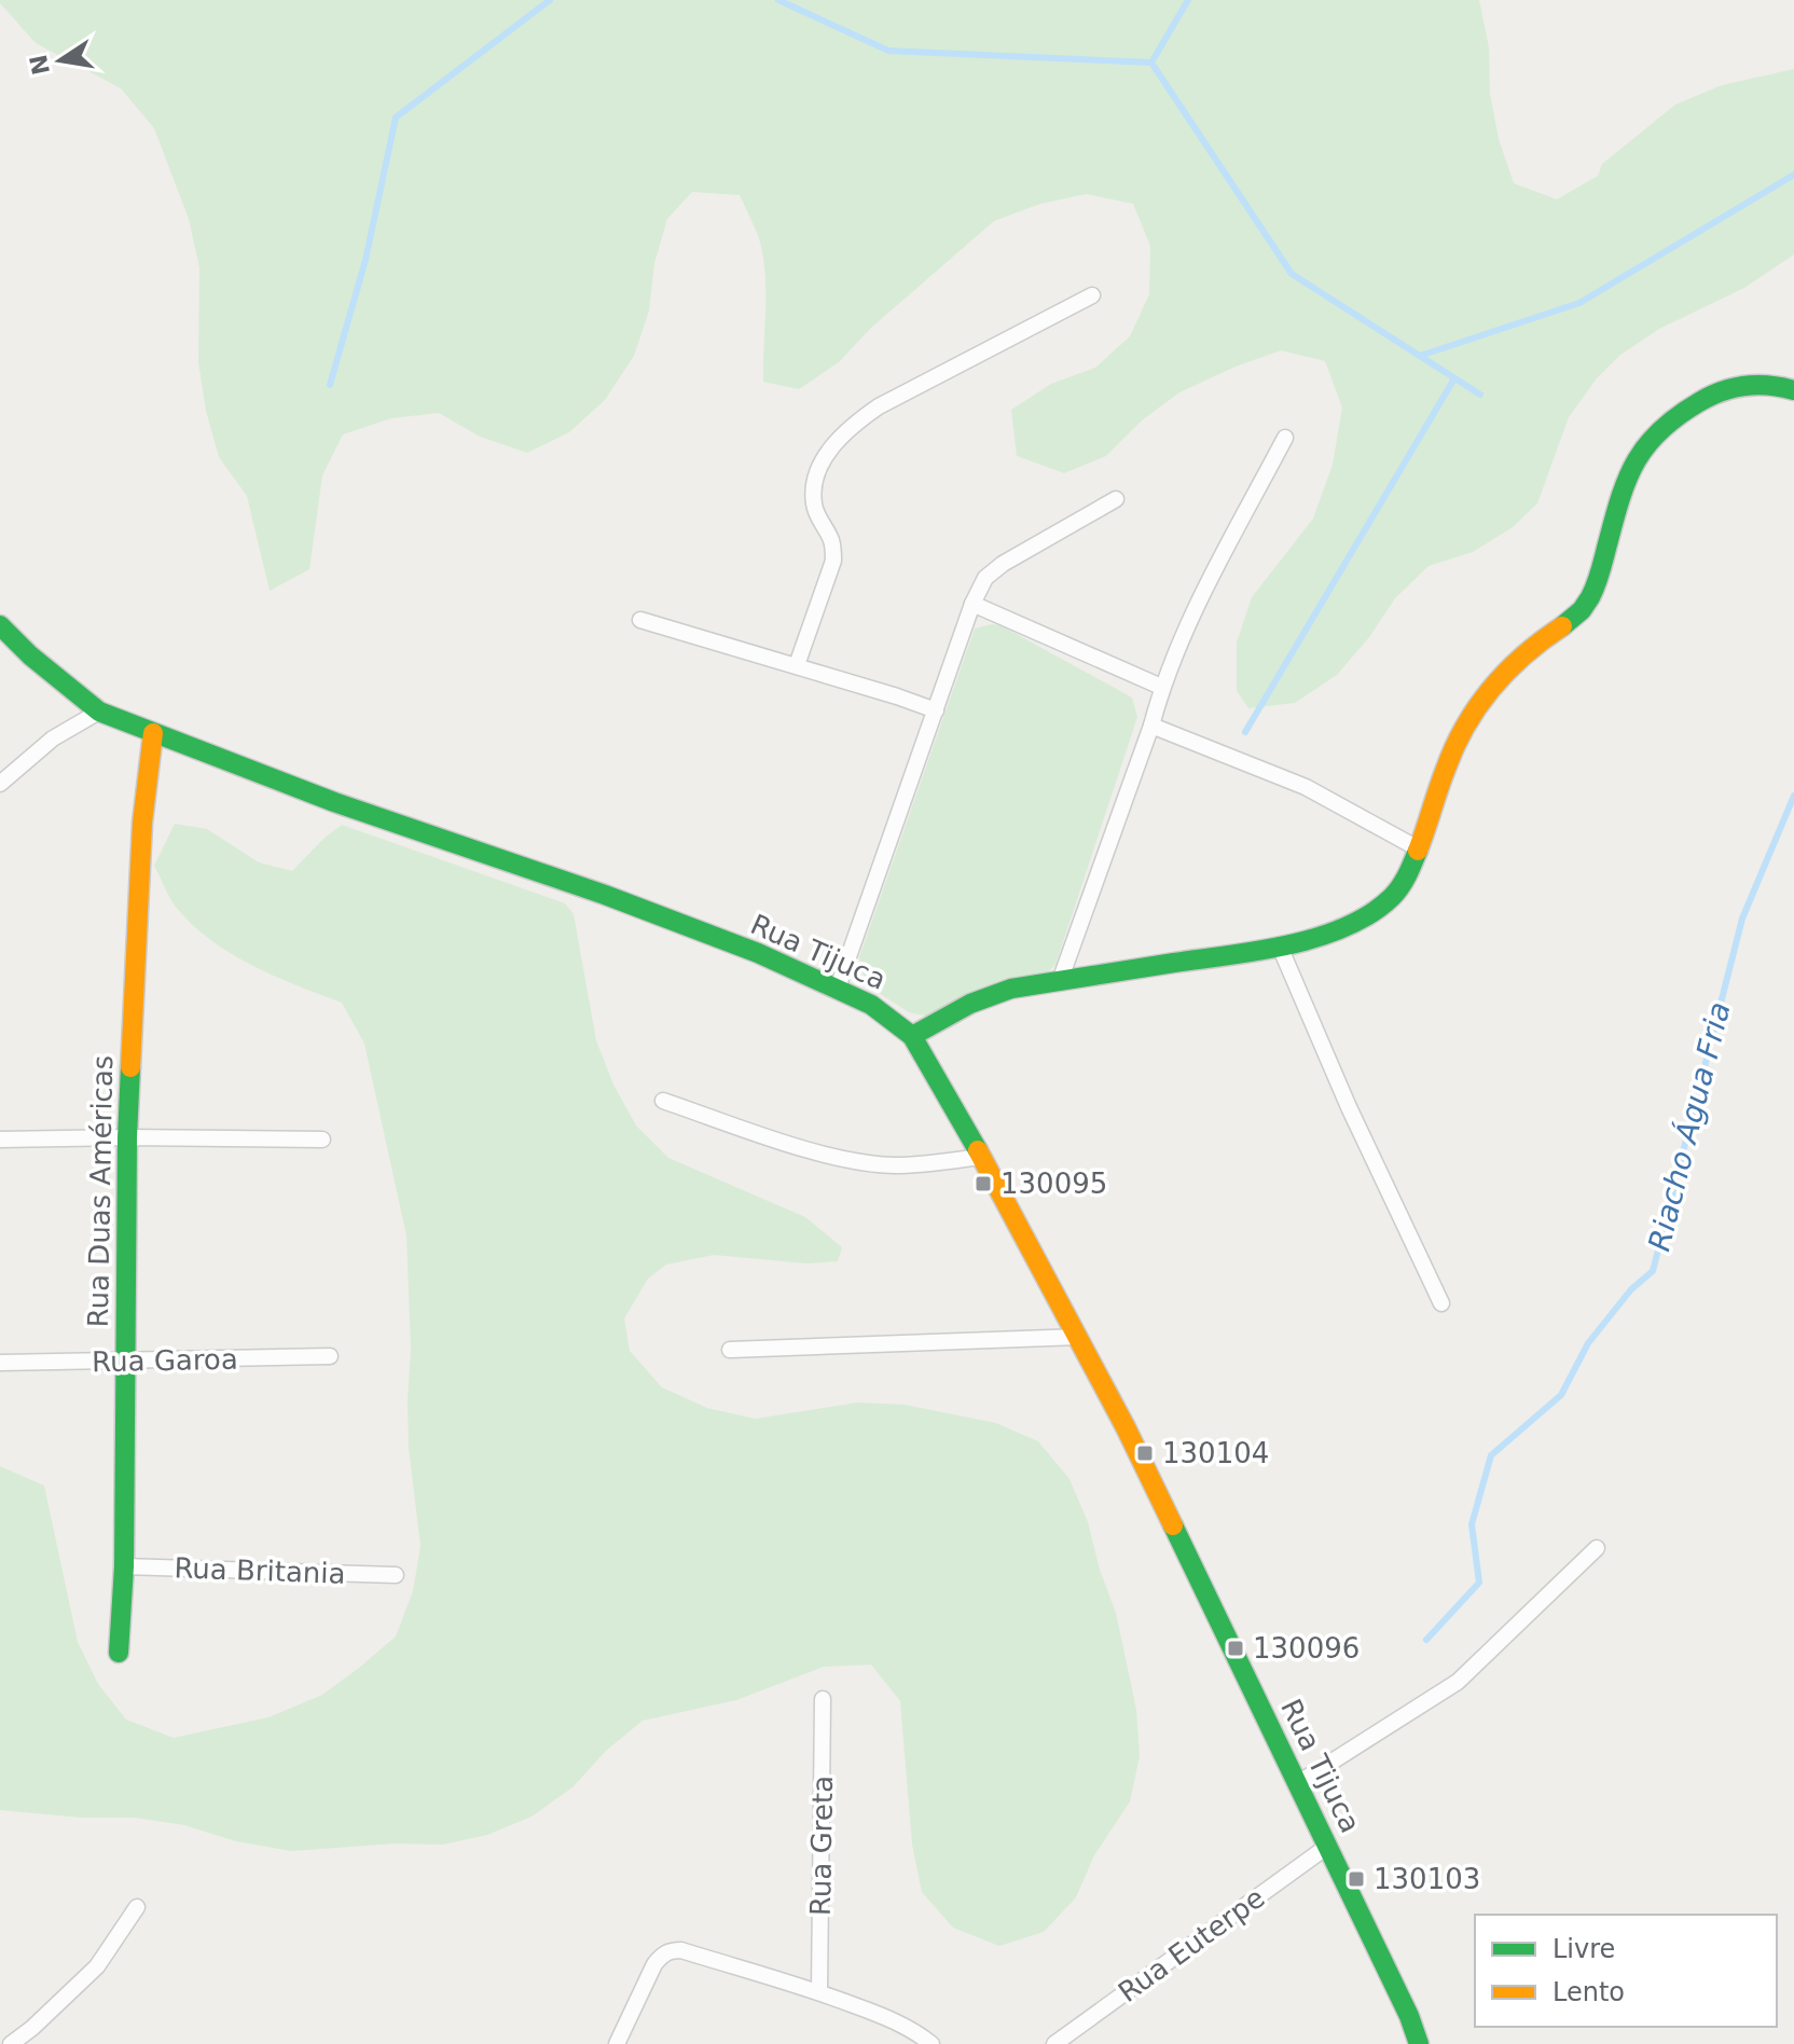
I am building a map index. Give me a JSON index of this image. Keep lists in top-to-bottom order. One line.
{"streets":{"street":["Rua Tijuca","Rua Duas Américas","Rua Garoa","Rua Britania","Rua Greta","Rua Euterpe"]},"crossings":[["Rua Tijuca","Rua Duas Américas"],["Rua Tijuca","Rua Euterpe"],["Rua Duas Américas","Rua Garoa"],["Rua Duas Américas","Rua Britania"]],"water":["Riacho Água Fria"],"places":{"transit":["130095","130104","130096","130103"]},"legend":["Livre","Lento"],"north":"left"}
